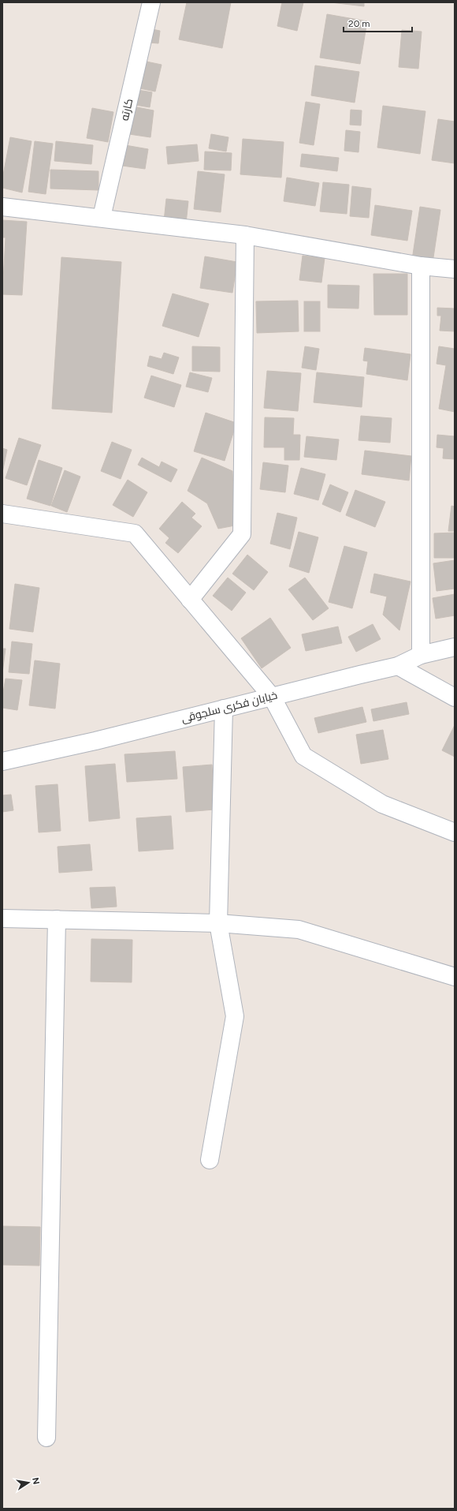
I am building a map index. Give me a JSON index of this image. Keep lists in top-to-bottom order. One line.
{"streets":{"street":["کارته","خیابان فکری سلجوقی"]},"scale_bar":"20 m","north":"right"}
